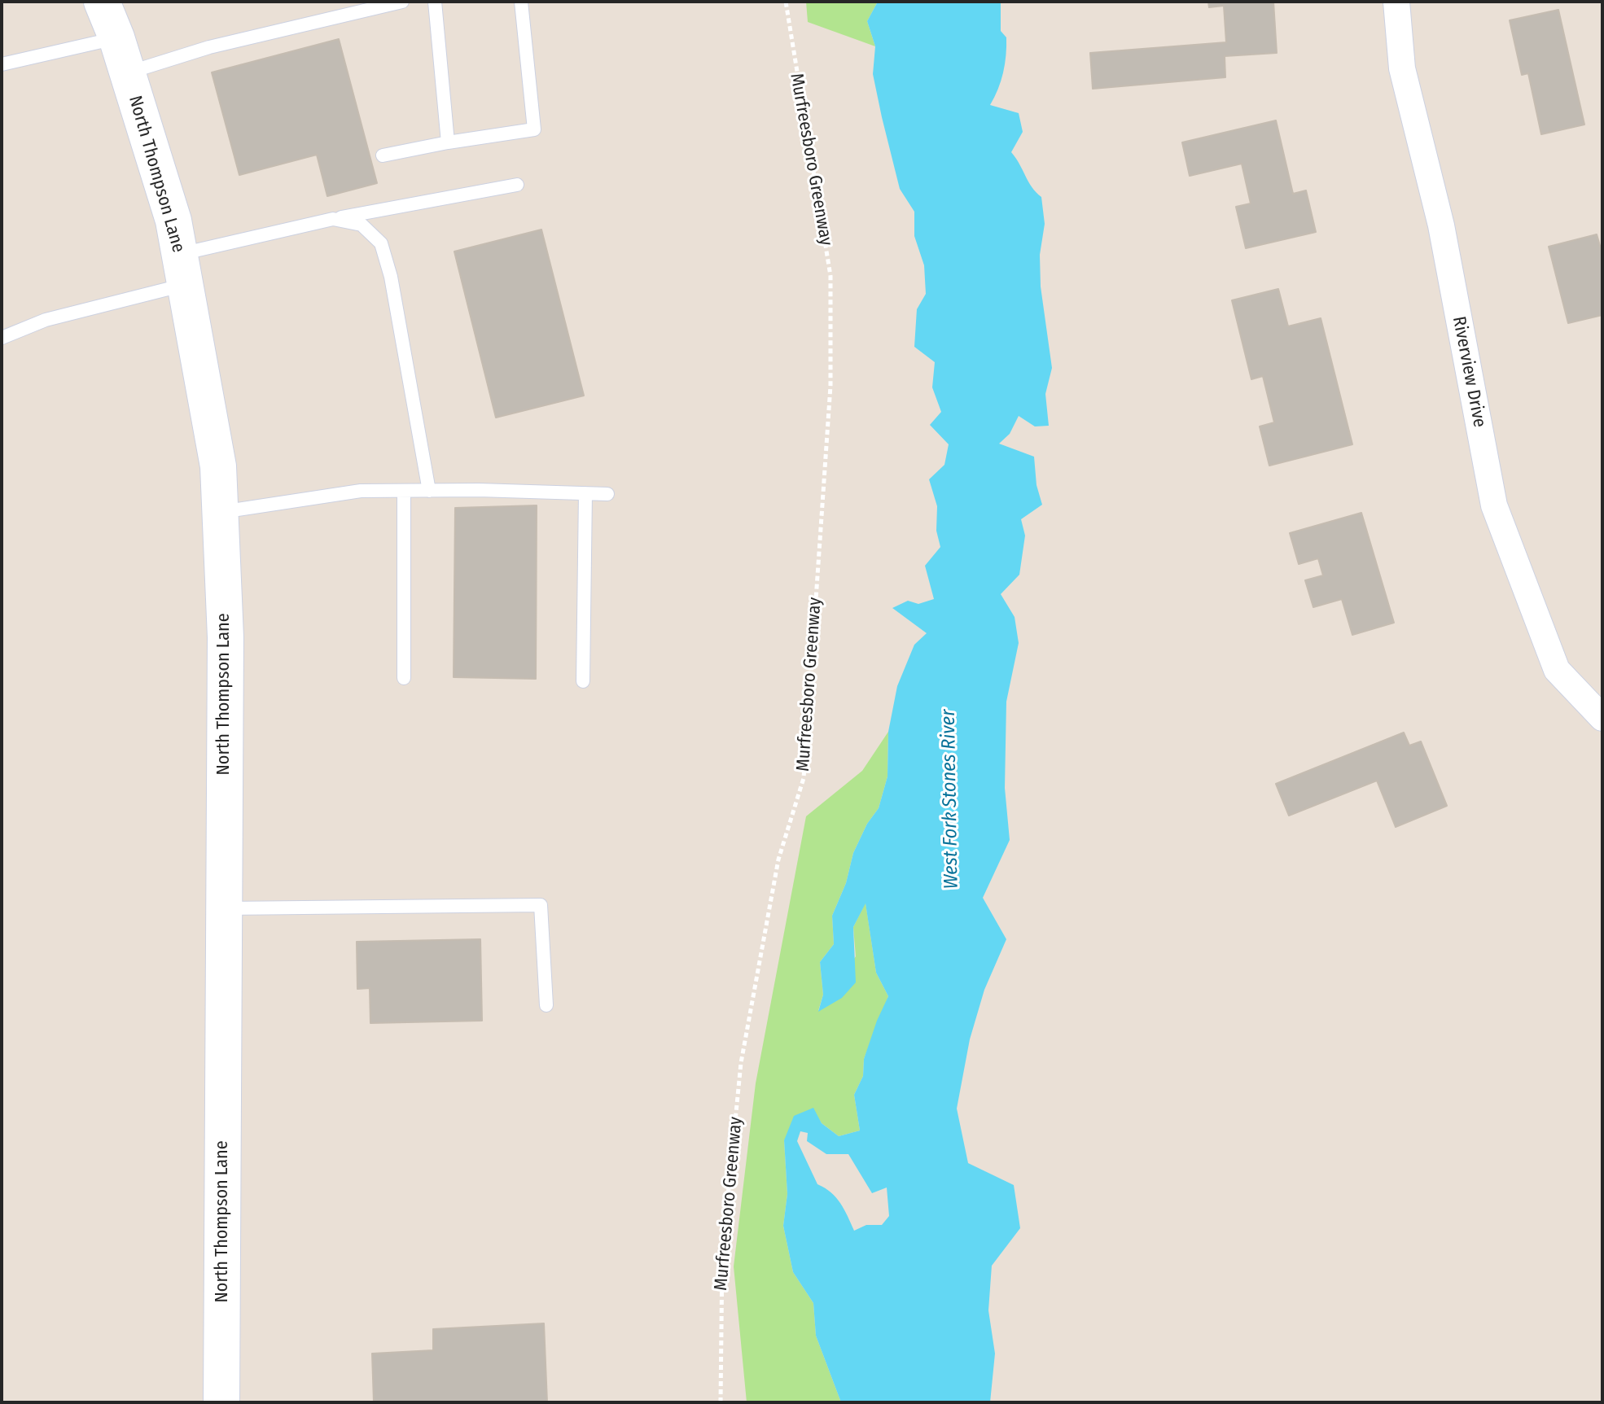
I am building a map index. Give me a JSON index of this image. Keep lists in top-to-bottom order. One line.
{"streets":{"main road":["North Thompson Lane"],"street":["Riverview Drive"],"path":["Murfreesboro Greenway"]},"water":["West Fork Stones River"]}
